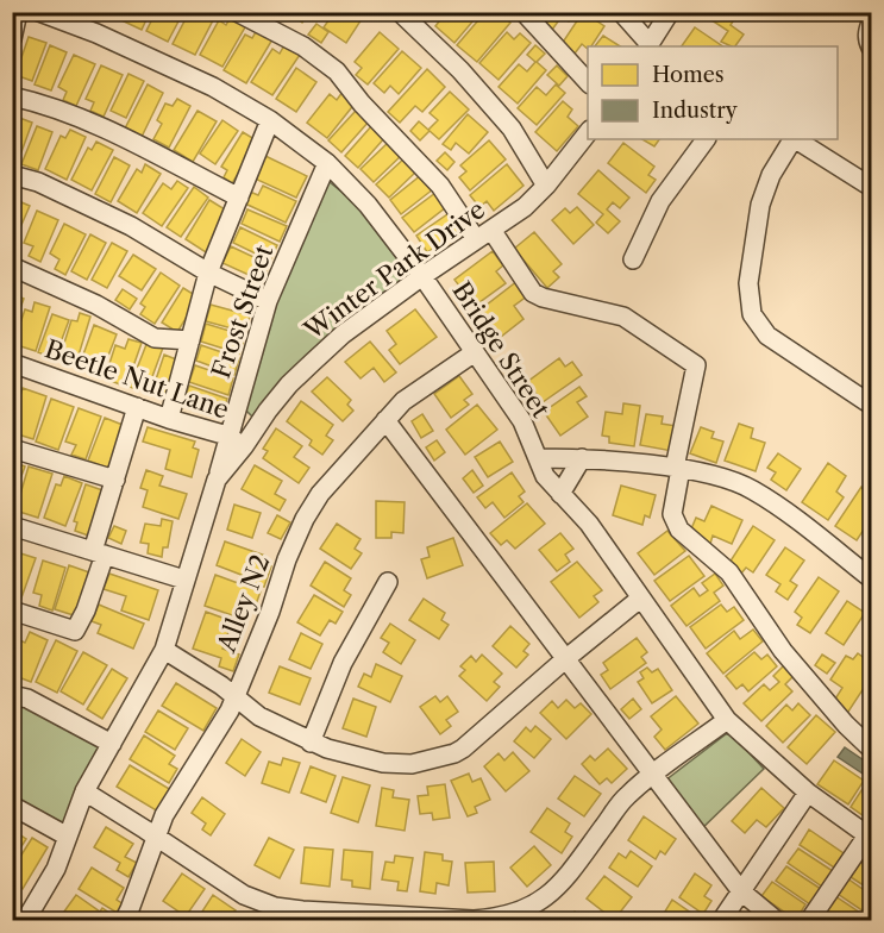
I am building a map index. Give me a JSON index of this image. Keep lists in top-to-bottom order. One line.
{"streets":{"street":["Winter Park Drive","Frost Street","Bridge Street","Beetle Nut Lane","Alley N2"]},"crossings":[["Winter Park Drive","Frost Street"],["Winter Park Drive","Bridge Street"],["Winter Park Drive","Beetle Nut Lane"],["Frost Street","Bridge Street"],["Frost Street","Beetle Nut Lane"],["Bridge Street","Alley N2"]],"legend":["Homes","Industry"]}
